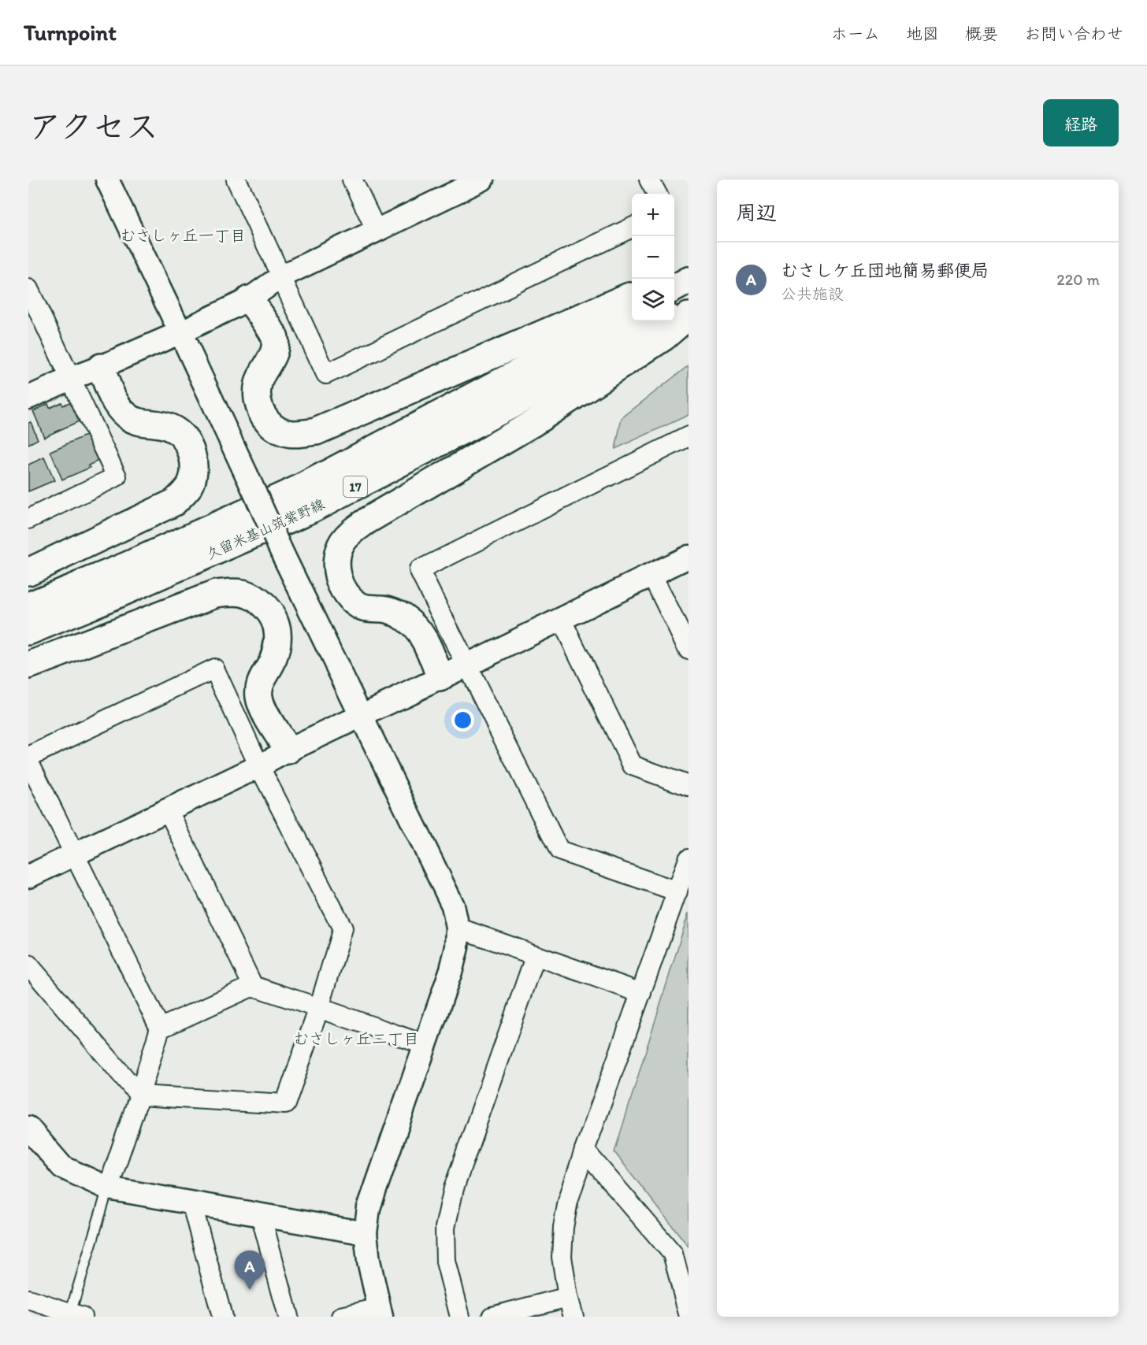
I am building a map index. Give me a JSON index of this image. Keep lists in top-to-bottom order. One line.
{"streets":{"main road":["17","久留米基山筑紫野線"]},"districts":["むさしヶ丘一丁目","むさしヶ丘二丁目"],"page":{"header":"Turnpoint","nav":["ホーム","地図","概要","お問い合わせ"],"title":"アクセス","buttons":"経路","heading":"周辺","map_buttons":["+","−"],"list":[{"mark":"A","name":"むさしケ丘団地簡易郵便局","note":"公共施設","value":"220 m"}],"pins":"A"}}
